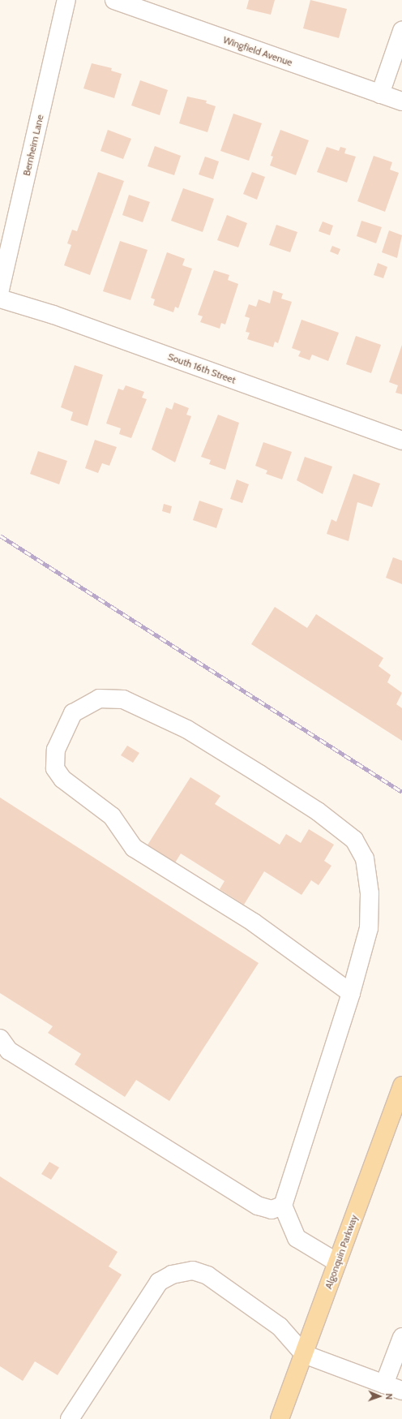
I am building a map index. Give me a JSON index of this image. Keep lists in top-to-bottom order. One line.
{"streets":{"main road":["Algonquin Parkway"],"street":["Wingfield Avenue","Bernheim Lane","South 16th Street"]},"north":"right"}
